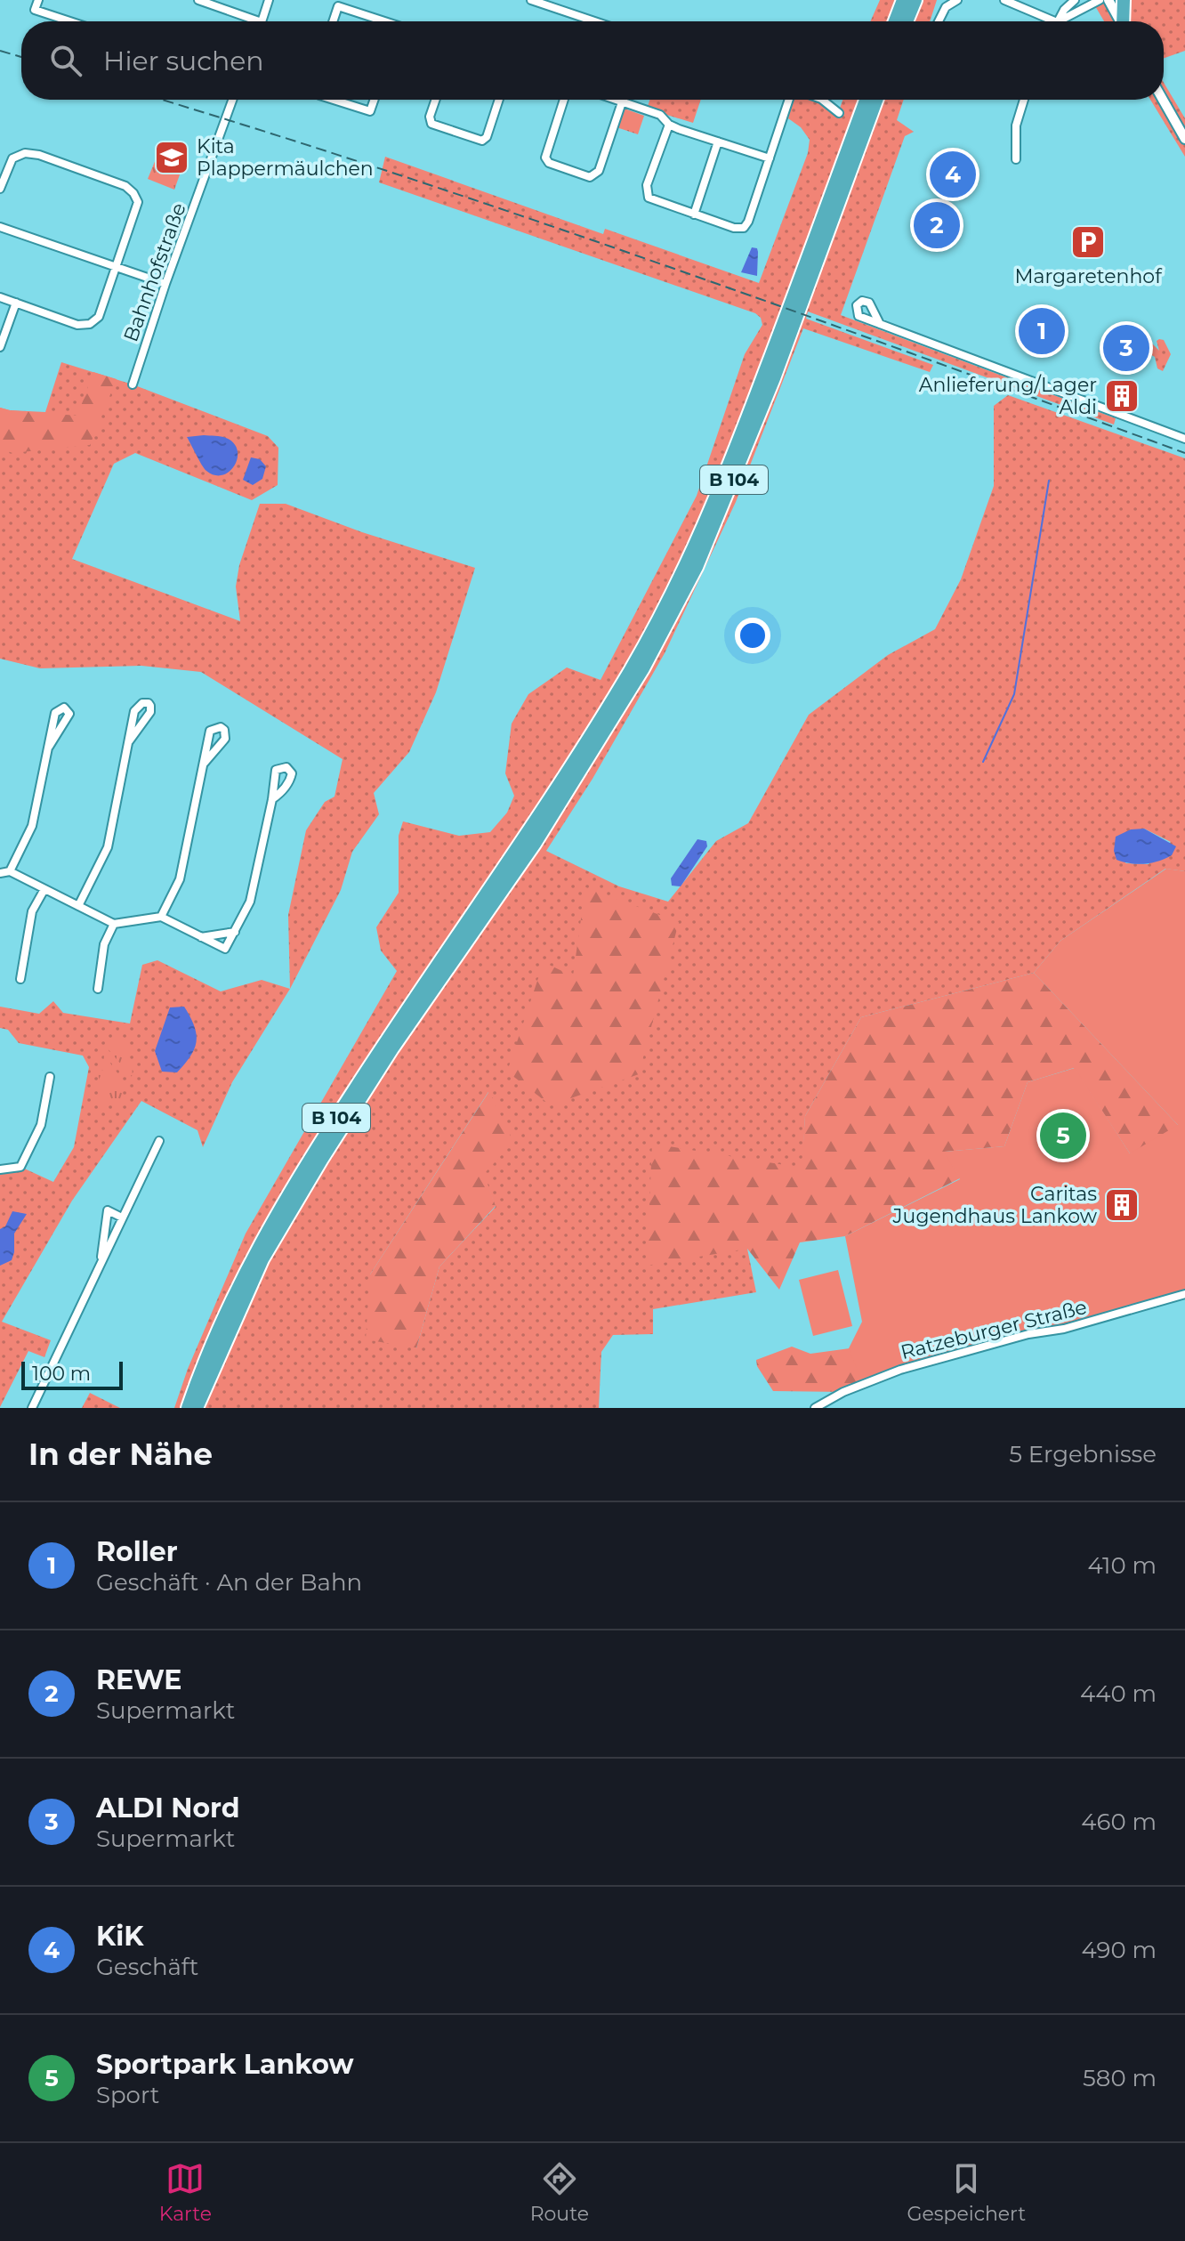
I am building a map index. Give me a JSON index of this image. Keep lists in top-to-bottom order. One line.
{"streets":{"highway":["B 104"],"street":["Bahnhofstraße","Ratzeburger Straße"]},"places":{"school or university":["Kita Plappermäulchen"],"parking":["Margaretenhof"],"building":["Anlieferung/Lager Aldi","Caritas Jugendhaus Lankow"]},"scale_bar":"100 m","page":{"search":"Hier suchen","pins":["4","2","1","3","5"],"scale":"100 m","heading":["In der Nähe","5 Ergebnisse"],"list":[{"mark":"1","name":"Roller","note":"Geschäft · An der Bahn","value":"410 m"},{"mark":"2","name":"REWE","note":"Supermarkt","value":"440 m"},{"mark":"3","name":"ALDI Nord","note":"Supermarkt","value":"460 m"},{"mark":"4","name":"KiK","note":"Geschäft","value":"490 m"},{"mark":"5","name":"Sportpark Lankow","note":"Sport","value":"580 m"}],"nav":["Karte","Route","Gespeichert"]}}
